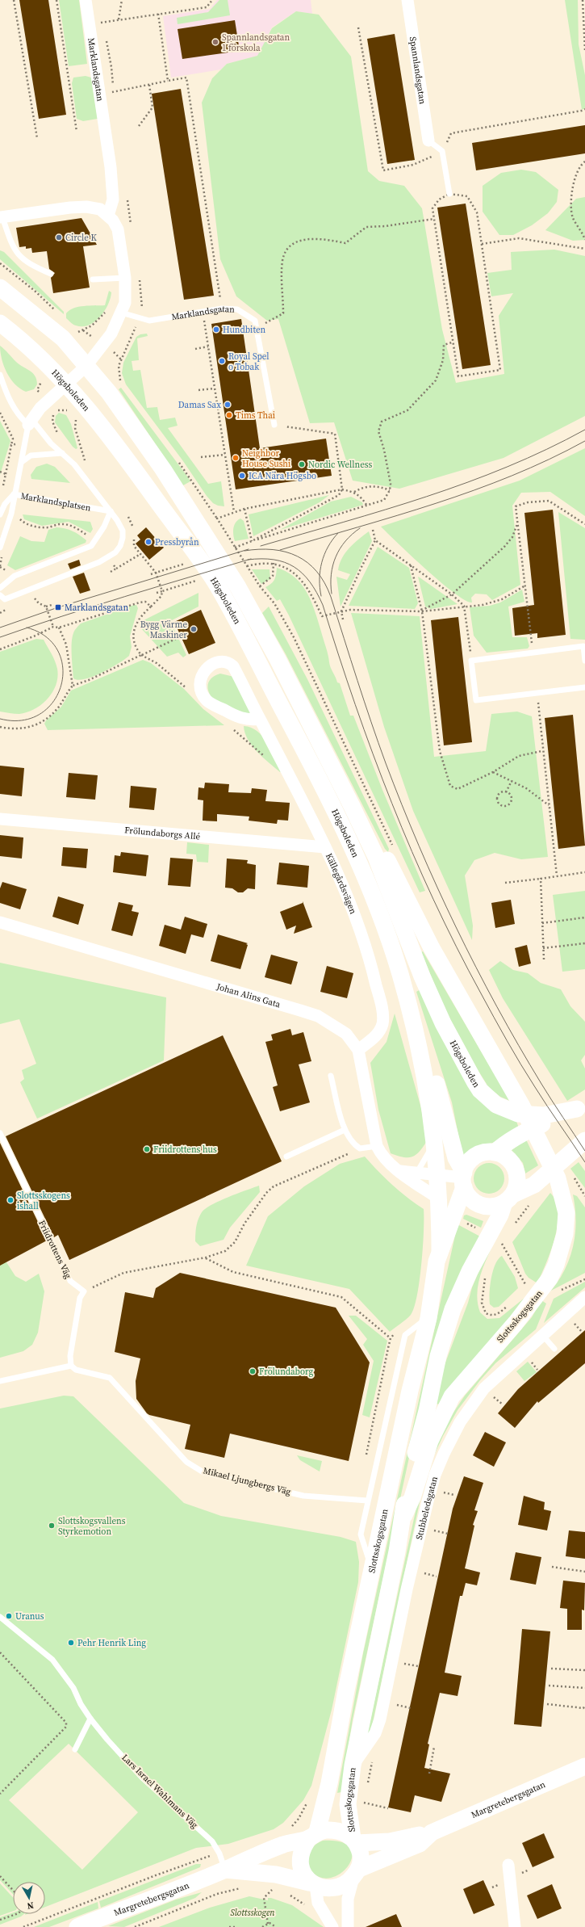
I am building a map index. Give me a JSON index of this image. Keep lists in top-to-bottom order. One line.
{"streets":{"main road":["Högsboleden","Slottsskogsgatan","Margretebergsgatan"],"street":["Marklandsgatan","Spannlandsgatan","Marklandsplatsen","Frölundaborgs Allé","Källegårdsvägen","Johan Alins Gata","Stubbeledsgatan"],"lane":["Friidrottens Väg","Mikael Ljungbergs Väg","Lars Israel Wahlmans Väg"]},"crossings":[["Högsboleden","Marklandsplatsen"],["Högsboleden","Slottsskogsgatan"],["Frölundaborgs Allé","Källegårdsvägen"],["Källegårdsvägen","Johan Alins Gata"],["Johan Alins Gata","Slottsskogsgatan"],["Slottsskogsgatan","Stubbeledsgatan"],["Slottsskogsgatan","Margretebergsgatan"],["Lars Israel Wahlmans Väg","Margretebergsgatan"]],"parks":["Slottsskogen"],"places":{"other":["Spannlandsgatan 1 förskola","Circle K","Hundbiten","Royal Spel o Tobak","Damas Sax","Tims Thai","Neighbor House Sushi","Nordic Wellness","ICA Nära Högsbo","Pressbyrån","Bygg Värme Maskiner","Friidrottens hus","Slottsskogens ishall","Frölundaborg","Slottskogsvallens Styrkemotion","Uranus","Pehr Henrik Ling"],"transit":["Marklandsgatan"]},"north":"bottom"}
